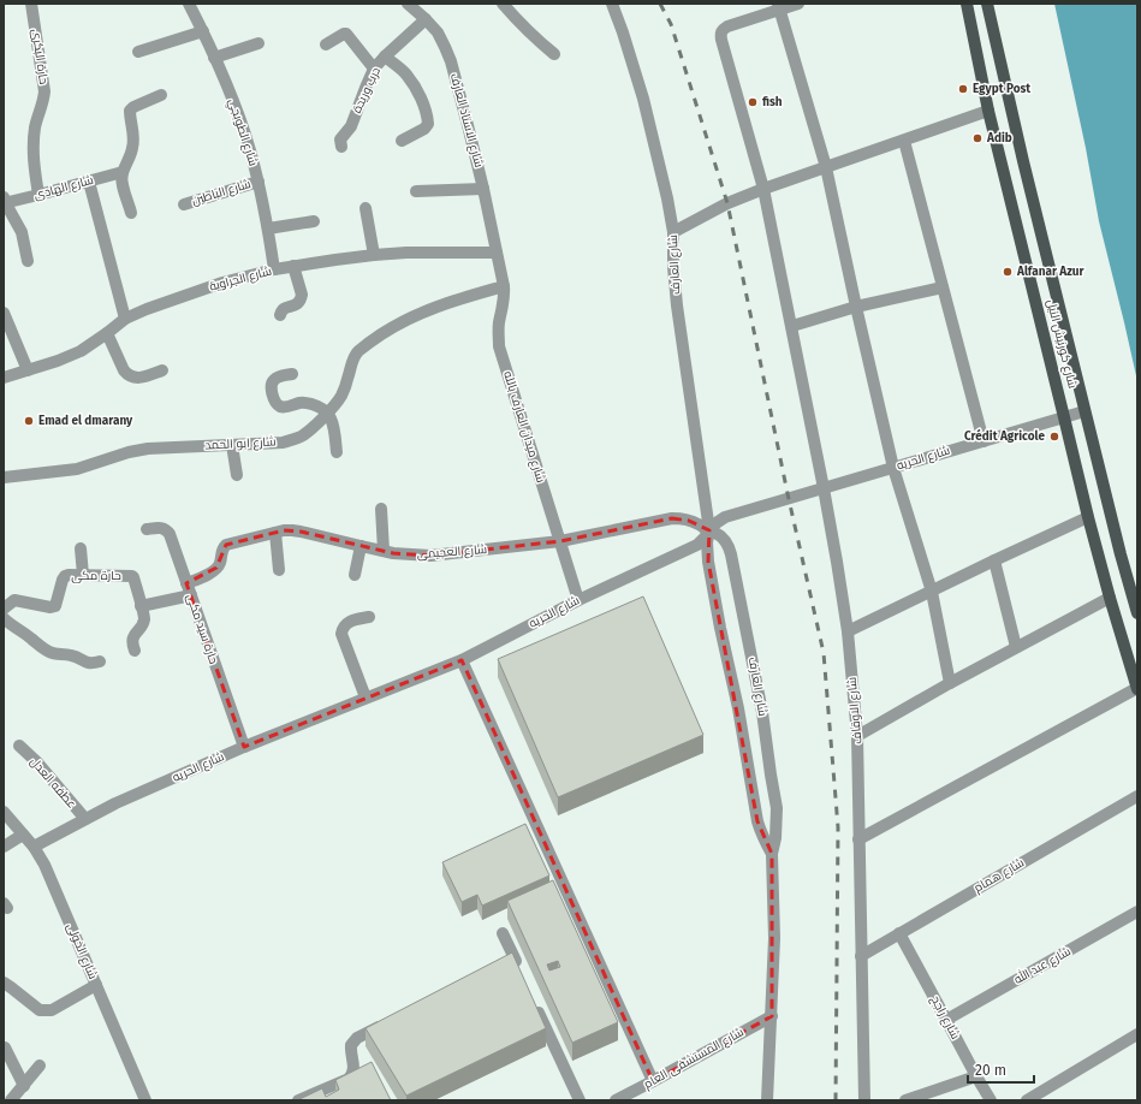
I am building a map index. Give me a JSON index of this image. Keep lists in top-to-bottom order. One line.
{"streets":{"main road":["شارع كورنيش النيل"],"street":["حارة البكرى","درب وريدة","شارع الاستاذ العارف","شارع الطوبجي","شارع الهادى","شارع الباطين","شارع العارف","شارع الجراوية","شارع ميدان العارف بالله","شارع ابو الحمد","شارع الحريه","شارع العجيمى","حارة مكى","حارة سيد مكى","شارع الاوقاف","عطفه العدل","شارع همام","شارع الخولى","شارع عبد الله","شارع راجح","شارع المستشفى العام"]},"crossings":[["حارة البكرى","شارع الهادى"],["درب وريدة","شارع الاستاذ العارف"],["شارع الاستاذ العارف","شارع الجراوية"],["شارع الاستاذ العارف","شارع ميدان العارف بالله"],["شارع الطوبجي","شارع الباطين"],["شارع الطوبجي","شارع الجراوية"],["شارع العارف","شارع الحريه"],["شارع العارف","شارع العجيمى"],["شارع العارف","شارع المستشفى العام"],["شارع الجراوية","شارع ميدان العارف بالله"],["شارع كورنيش النيل","شارع الحريه"],["شارع ميدان العارف بالله","شارع ابو الحمد"],["شارع ميدان العارف بالله","شارع الحريه"],["شارع ميدان العارف بالله","شارع العجيمى"],["شارع الحريه","شارع العجيمى"],["شارع الحريه","حارة سيد مكى"],["شارع الحريه","شارع الاوقاف"],["شارع الحريه","عطفه العدل"],["شارع الحريه","شارع الخولى"],["شارع العجيمى","حارة سيد مكى"],["شارع الاوقاف","شارع همام"],["شارع همام","شارع راجح"],["شارع عبد الله","شارع راجح"]],"places":["Egypt Post","fish","Adib","Alfanar Azur","Emad el dmarany","Crédit Agricole"],"scale_bar":"20 m"}
